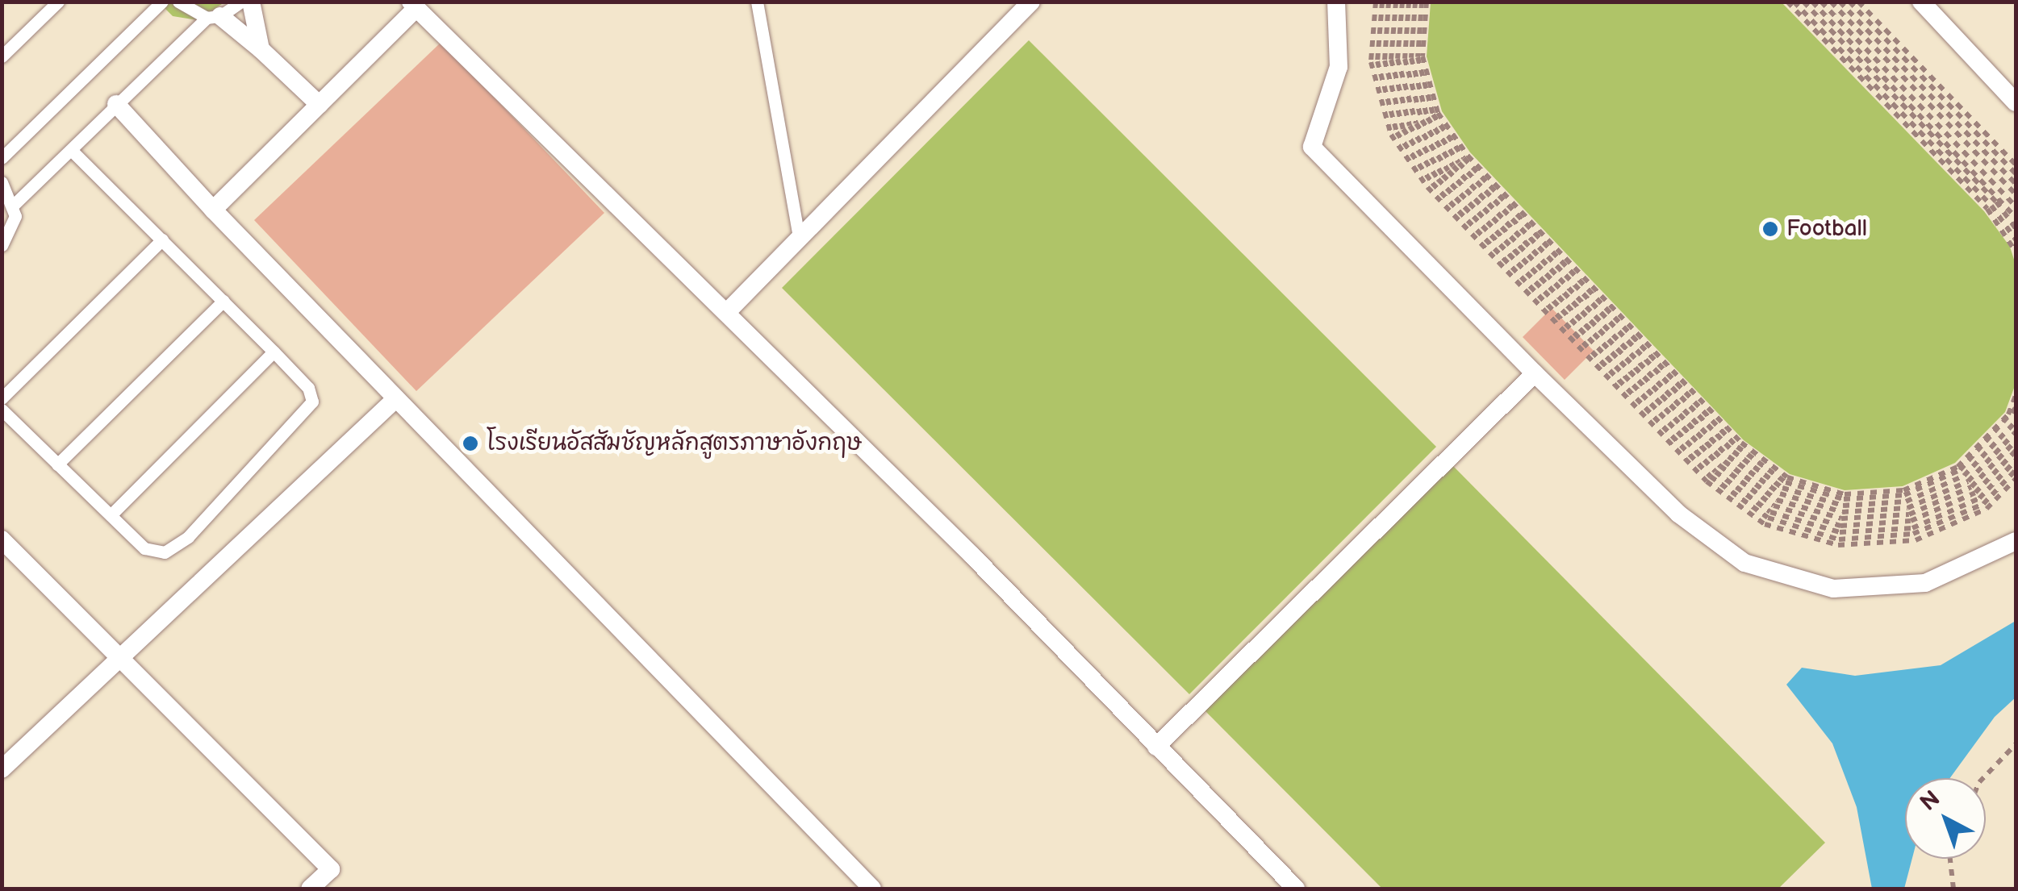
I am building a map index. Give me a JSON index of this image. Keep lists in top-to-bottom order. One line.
{"places":["Football","โรงเรียนอัสสัมชัญหลักสูตรภาษาอังกฤษ"],"north":"top left"}
